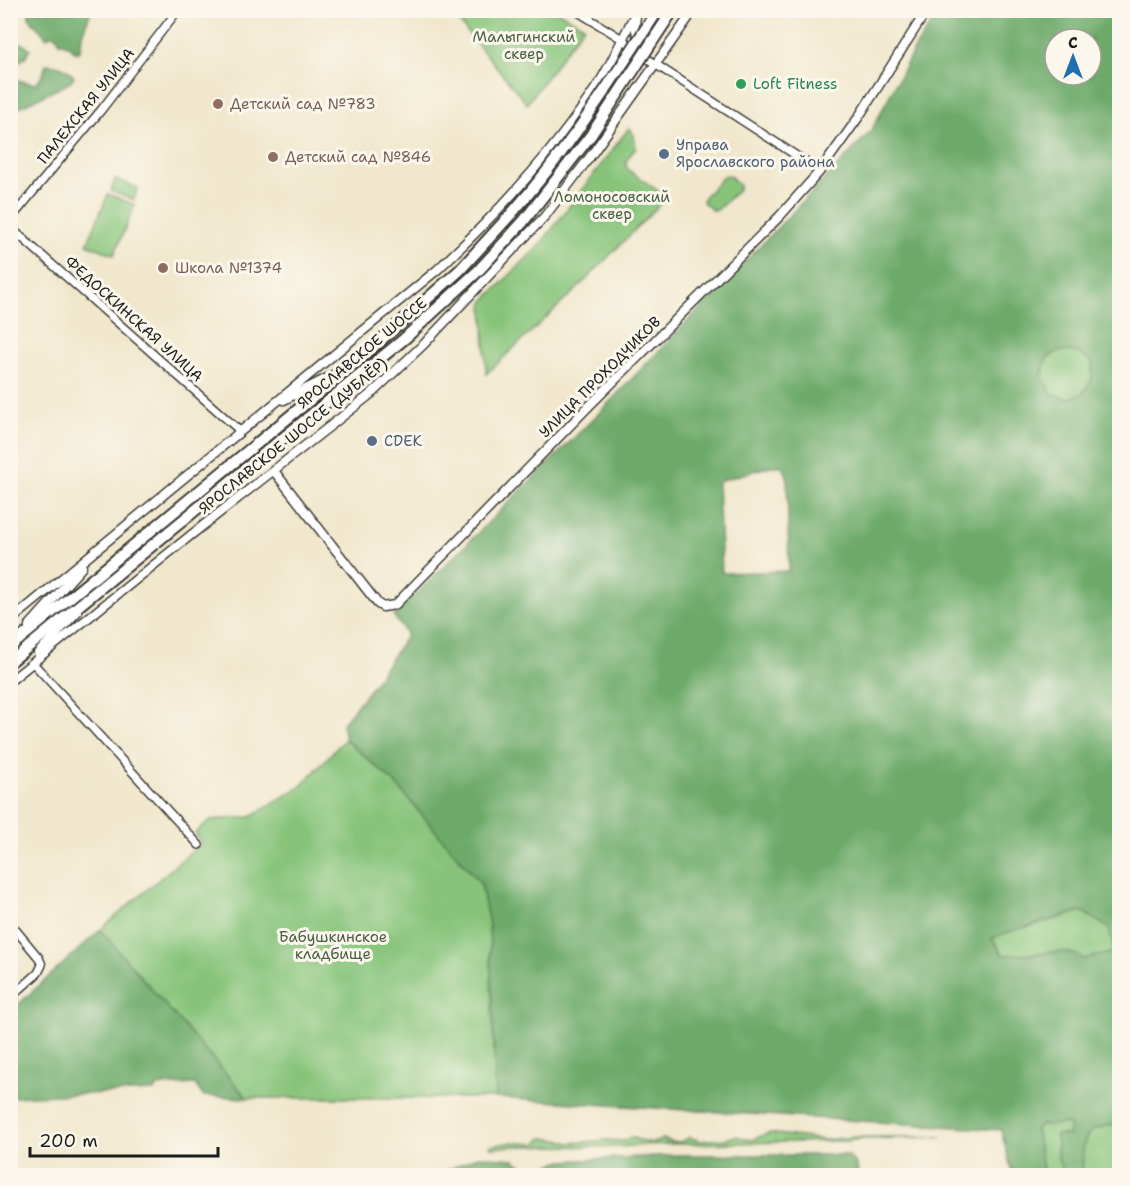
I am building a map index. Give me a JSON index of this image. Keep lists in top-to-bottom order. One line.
{"streets":{"main road":["ЯРОСЛАВСКОЕ ШОССЕ"],"street":["ПАЛЕХСКАЯ УЛИЦА","ФЕДОСКИНСКАЯ УЛИЦА","УЛИЦА ПРОХОДЧИКОВ","ЯРОСЛАВСКОЕ ШОССЕ (ДУБЛЁР)"]},"crossings":[["УЛИЦА ПРОХОДЧИКОВ","ЯРОСЛАВСКОЕ ШОССЕ (ДУБЛЁР)"]],"parks":["Малыгинский сквер","Ломоносовский сквер","Бабушкинское кладбище"],"places":["Loft Fitness","Детский сад №783","Управа Ярославского района","Детский сад №846","Школа №1374","CDEK"],"scale_bar":"200 m","north":"top"}
